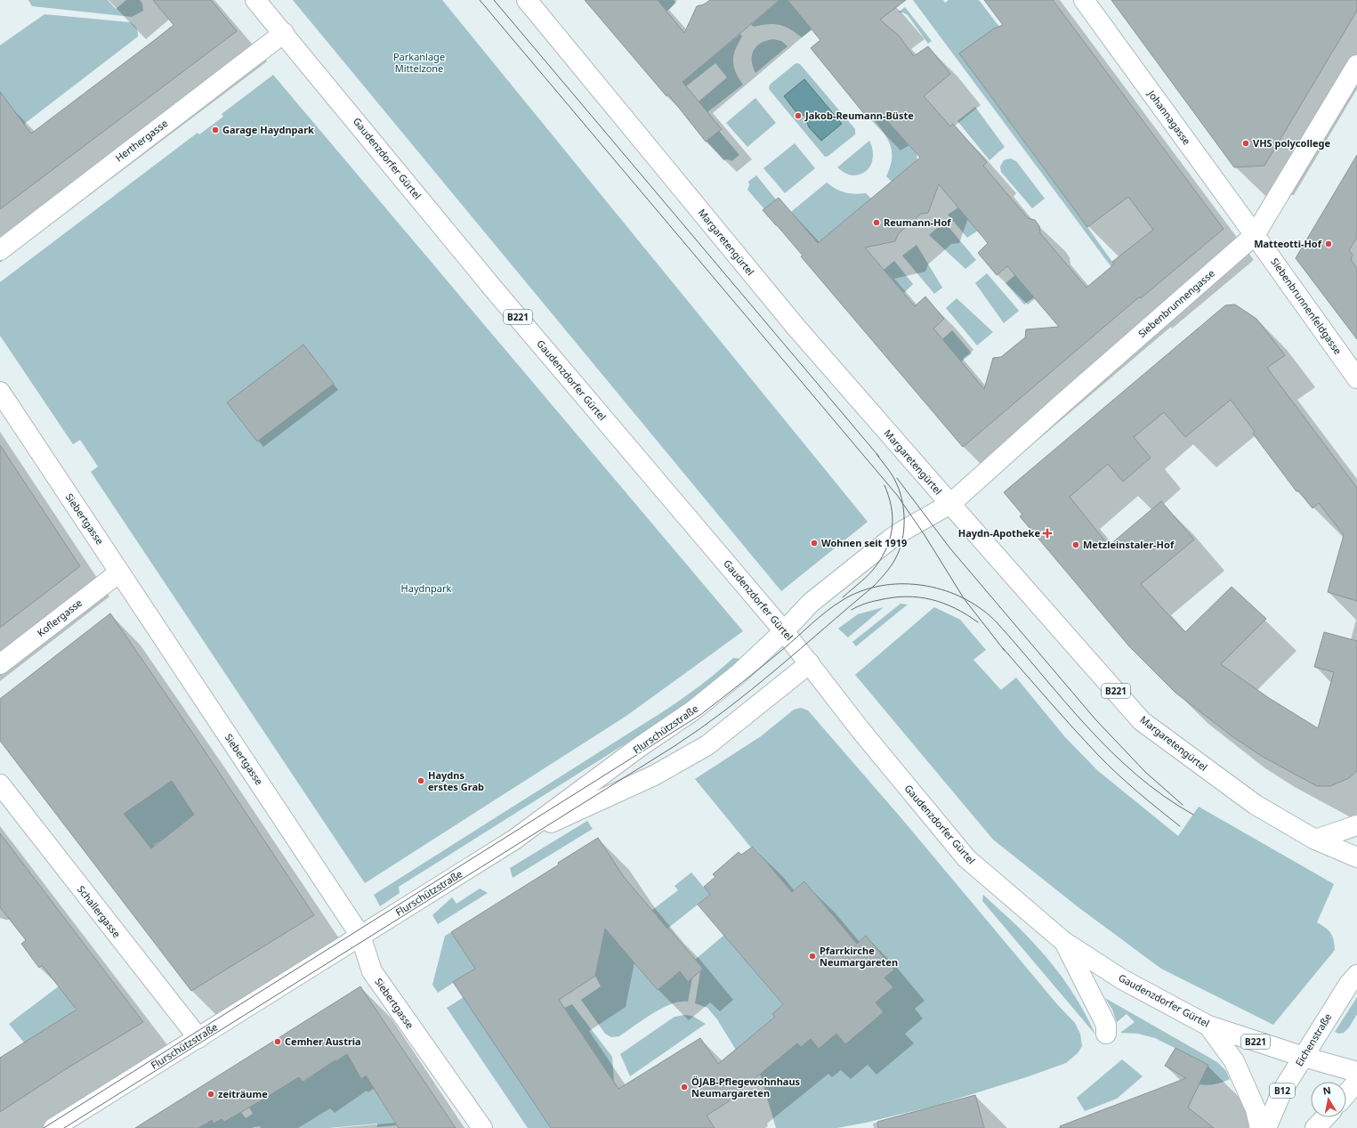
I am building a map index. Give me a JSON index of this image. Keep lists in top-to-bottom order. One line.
{"streets":{"street":["Johannagasse","Herthergasse","Gaudenzdorfer Gürtel","Margaretengürtel","Siebenbrunnengasse","Siebenbrunnenfeldgasse","B221","Siebertgasse","Koflergasse","Flurschützstraße","Schallergasse","Eichenstraße","B12"]},"crossings":[["Johannagasse","Siebenbrunnengasse"],["Johannagasse","Siebenbrunnenfeldgasse"],["Herthergasse","Gaudenzdorfer Gürtel"],["Gaudenzdorfer Gürtel","Siebenbrunnengasse"],["Gaudenzdorfer Gürtel","Flurschützstraße"],["Gaudenzdorfer Gürtel","Eichenstraße"],["Margaretengürtel","Siebenbrunnengasse"],["Siebenbrunnengasse","Siebenbrunnenfeldgasse"],["Siebenbrunnengasse","Flurschützstraße"],["Siebertgasse","Koflergasse"],["Siebertgasse","Flurschützstraße"],["Flurschützstraße","Schallergasse"]],"parks":["Parkanlage Mittelzone","Haydnpark"],"places":{"other":["Jakob-Reumann-Büste","Garage Haydnpark","VHS polycollege","Reumann-Hof","Matteotti-Hof","Wohnen seit 1919","Metzleinstaler-Hof","Haydns erstes Grab","Pfarrkirche Neumargareten","Cemher Austria","ÖJAB-Pflegewohnhaus Neumargareten","zeiträume"],"health":["Haydn-Apotheke"]},"north":"top"}
